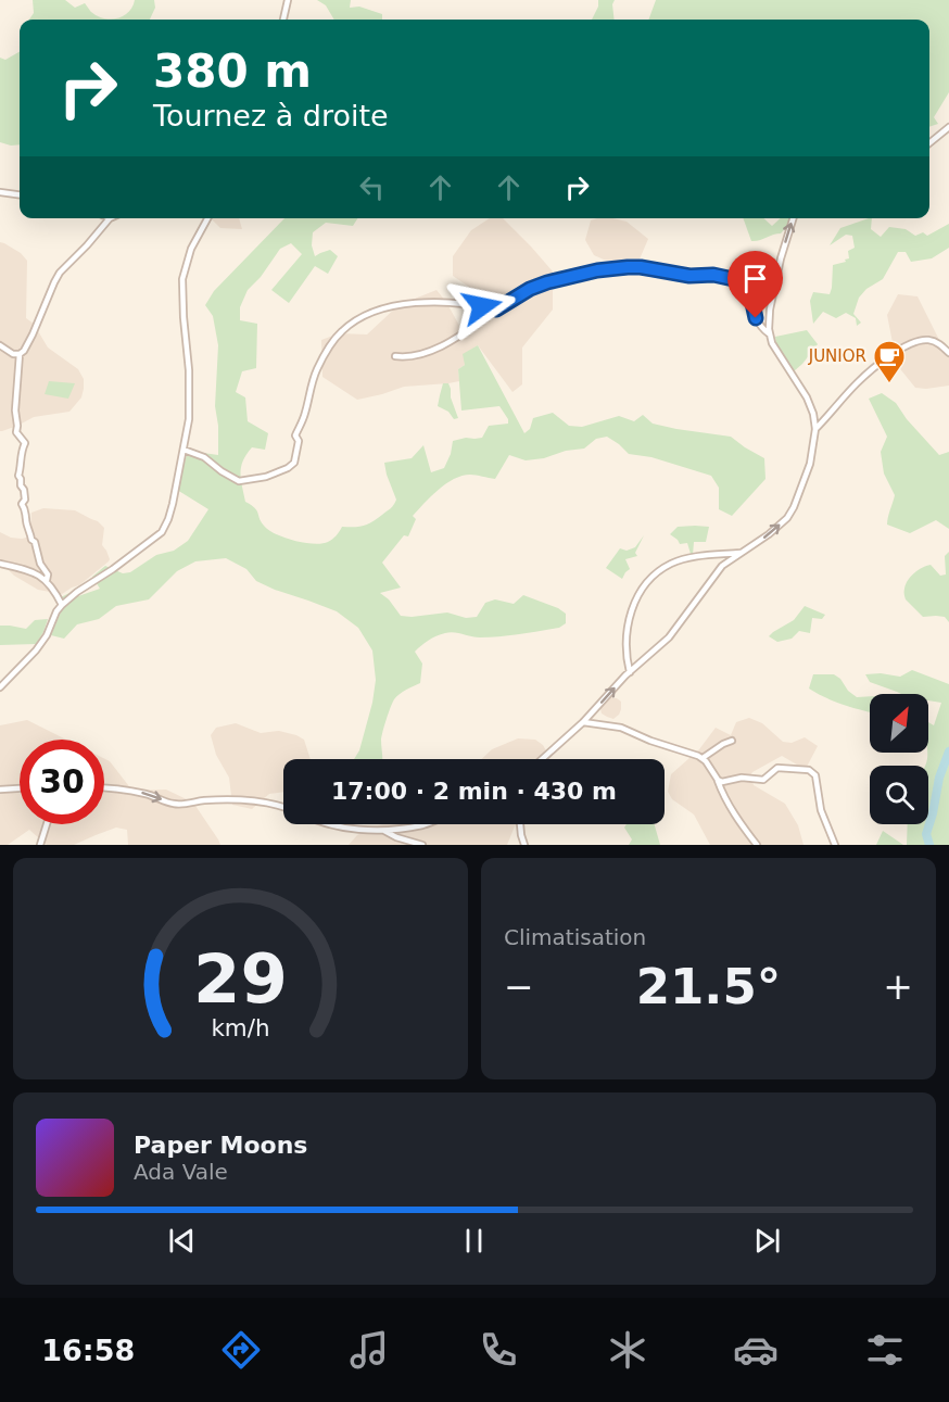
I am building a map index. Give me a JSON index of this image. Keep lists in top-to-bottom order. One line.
{"places":{"cafe":["JUNIOR"]},"north":"top right","page":{"turn":["380 m","Tournez à droite"],"limit":"30","trip":"17:00 · 2 min · 430 m","tile":"Climatisation","heat":["−","21.5°","+"],"song":["Paper Moons","Ada Vale"],"tabs":"16:58","gauge":["29","km/h"]}}
